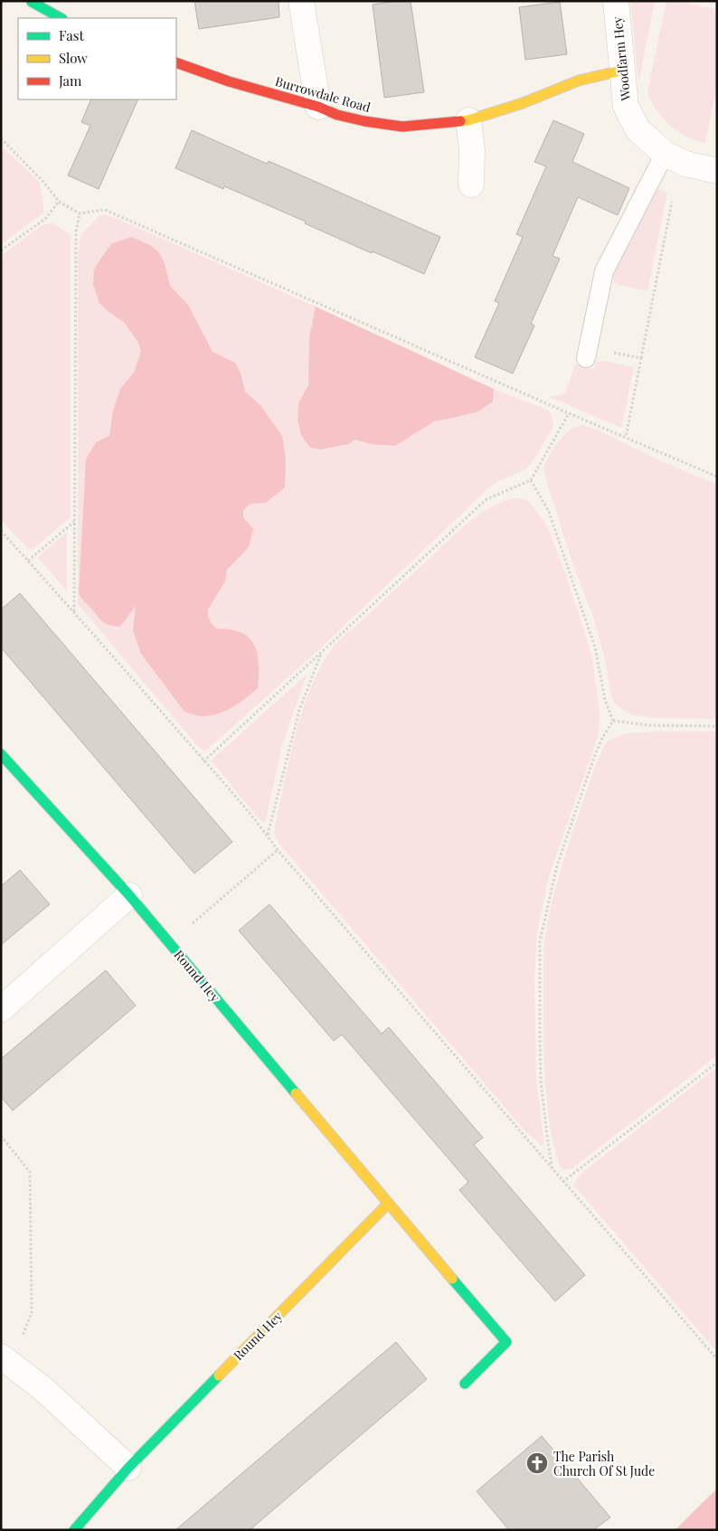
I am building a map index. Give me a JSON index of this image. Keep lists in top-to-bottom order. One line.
{"streets":{"street":["Woodfarm Hey","Burrowdale Road","Round Hey"]},"crossings":[["Woodfarm Hey","Burrowdale Road"]],"places":{"church":["The Parish Church Of St Jude"]},"legend":["Fast","Slow","Jam"]}
